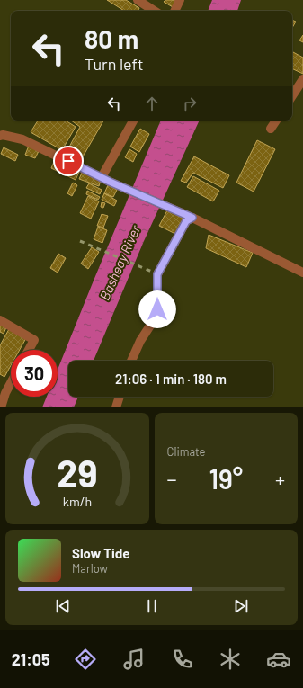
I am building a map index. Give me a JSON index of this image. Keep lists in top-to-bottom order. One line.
{"water":["Basheay River"],"page":{"turn":["80 m","Turn left"],"limit":"30","trip":"21:06 · 1 min · 180 m","tile":"Climate","heat":["−","19°","+"],"song":["Slow Tide","Marlow"],"tabs":"21:05","gauge":["29","km/h"]}}
